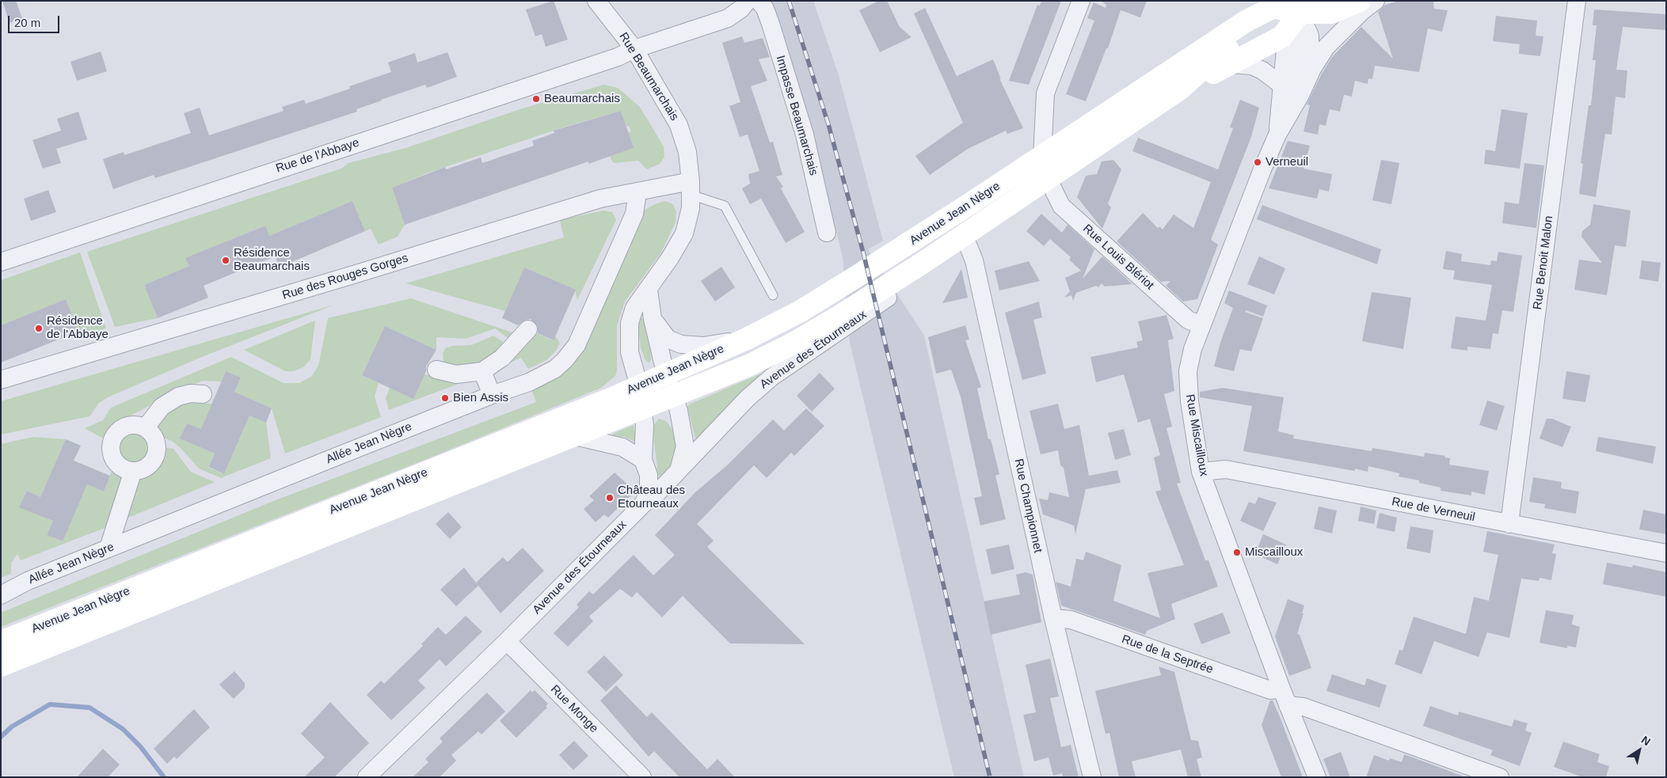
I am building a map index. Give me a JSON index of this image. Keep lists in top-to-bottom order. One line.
{"streets":{"main road":["Avenue Jean Nègre"],"street":["Rue Beaumarchais","Impasse Beaumarchais","Rue de l'Abbaye","Rue Louis Blériot","Rue Benoit Malon","Rue des Rouges Gorges","Avenue des Étourneaux","Rue Miscailloux","Allée Jean Nègre","Rue Championnet","Rue de Verneuil","Rue de la Septrée","Rue Monge"]},"crossings":[["Rue Beaumarchais","Rue de l'Abbaye"],["Rue Beaumarchais","Avenue Jean Nègre"],["Rue Beaumarchais","Rue des Rouges Gorges"],["Rue Beaumarchais","Avenue des Étourneaux"],["Avenue Jean Nègre","Rue Louis Blériot"],["Avenue Jean Nègre","Avenue des Étourneaux"],["Avenue Jean Nègre","Rue Championnet"],["Rue Louis Blériot","Rue Miscailloux"],["Rue Benoit Malon","Rue de Verneuil"],["Rue des Rouges Gorges","Allée Jean Nègre"],["Avenue des Étourneaux","Rue Monge"],["Rue Miscailloux","Rue de Verneuil"],["Rue Miscailloux","Rue de la Septrée"],["Rue Championnet","Rue de la Septrée"]],"places":["Beaumarchais","Verneuil","Résidence Beaumarchais","Résidence de l'Abbaye","Bien Assis","Château des Etourneaux","Miscailloux"],"scale_bar":"20 m","north":"top right"}
